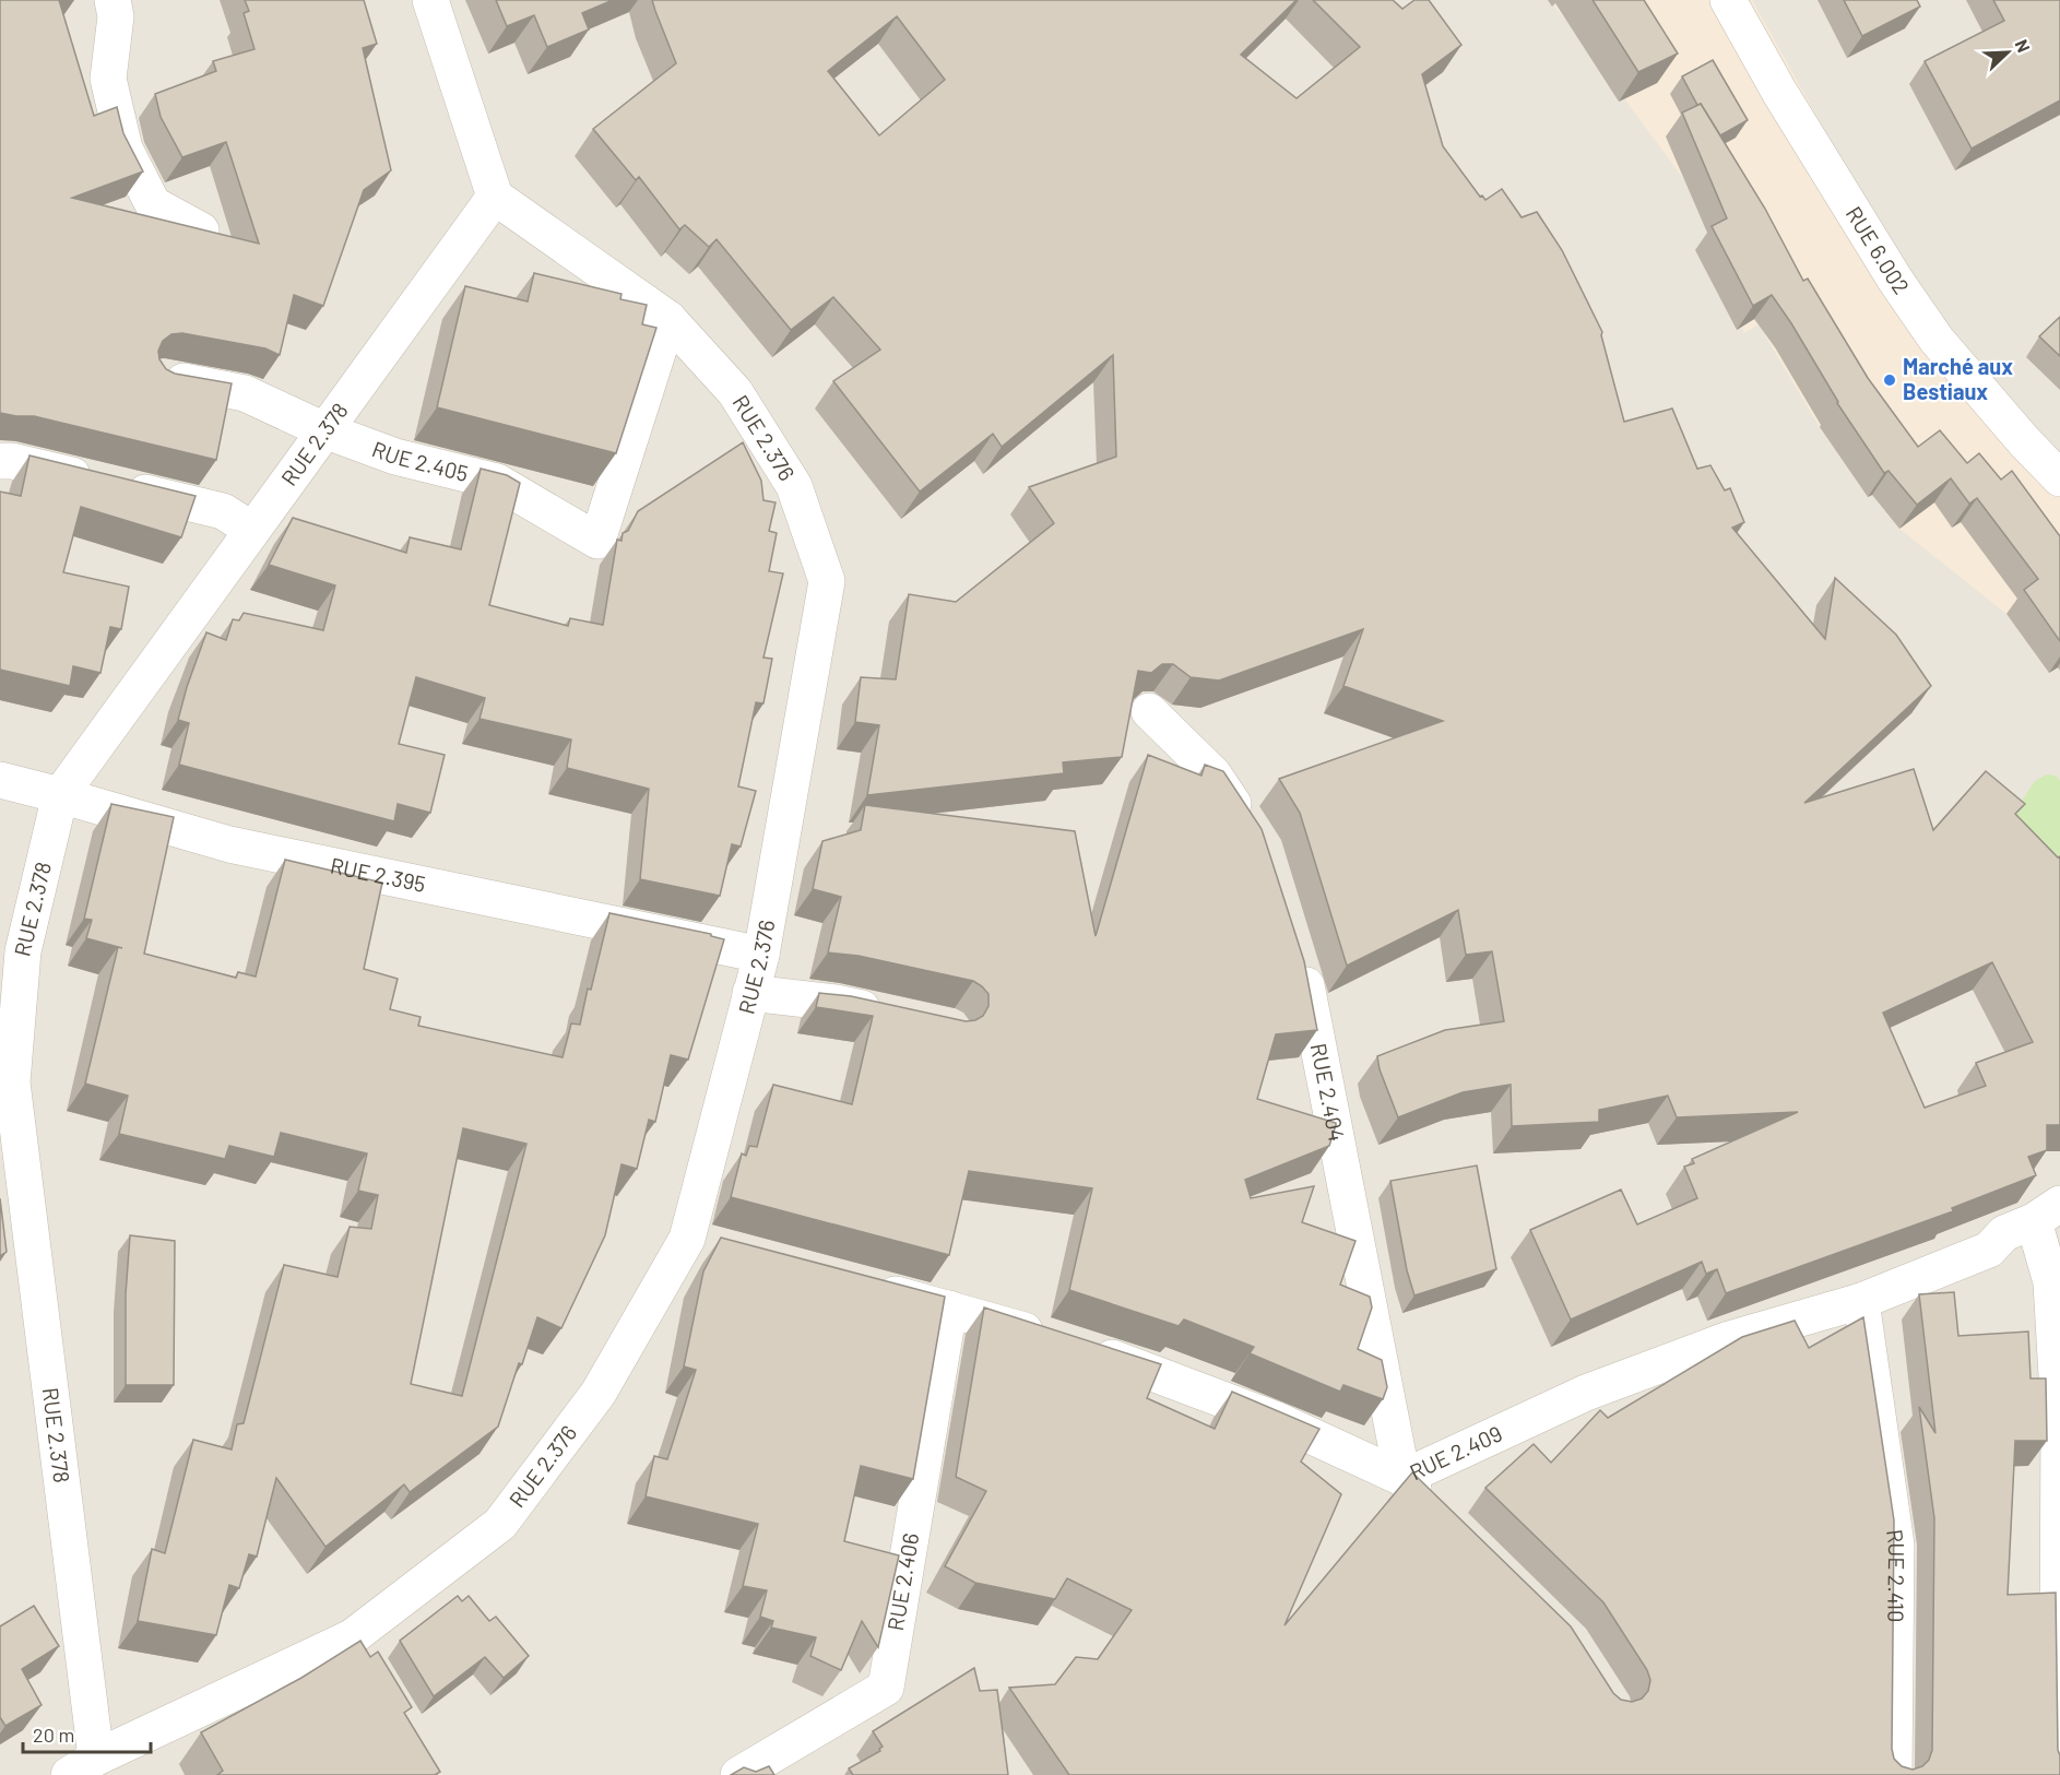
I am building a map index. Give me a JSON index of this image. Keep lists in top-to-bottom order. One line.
{"streets":{"street":["RUE 6.002","RUE 2.376","RUE 2.378","RUE 2.405","RUE 2.395","RUE 2.404","RUE 2.409","RUE 2.410","RUE 2.406"]},"crossings":[["RUE 2.376","RUE 2.378"],["RUE 2.376","RUE 2.405"],["RUE 2.376","RUE 2.395"],["RUE 2.378","RUE 2.405"],["RUE 2.378","RUE 2.395"],["RUE 2.404","RUE 2.409"],["RUE 2.409","RUE 2.410"]],"places":["Marché aux Bestiaux"],"scale_bar":"20 m","north":"top right"}
